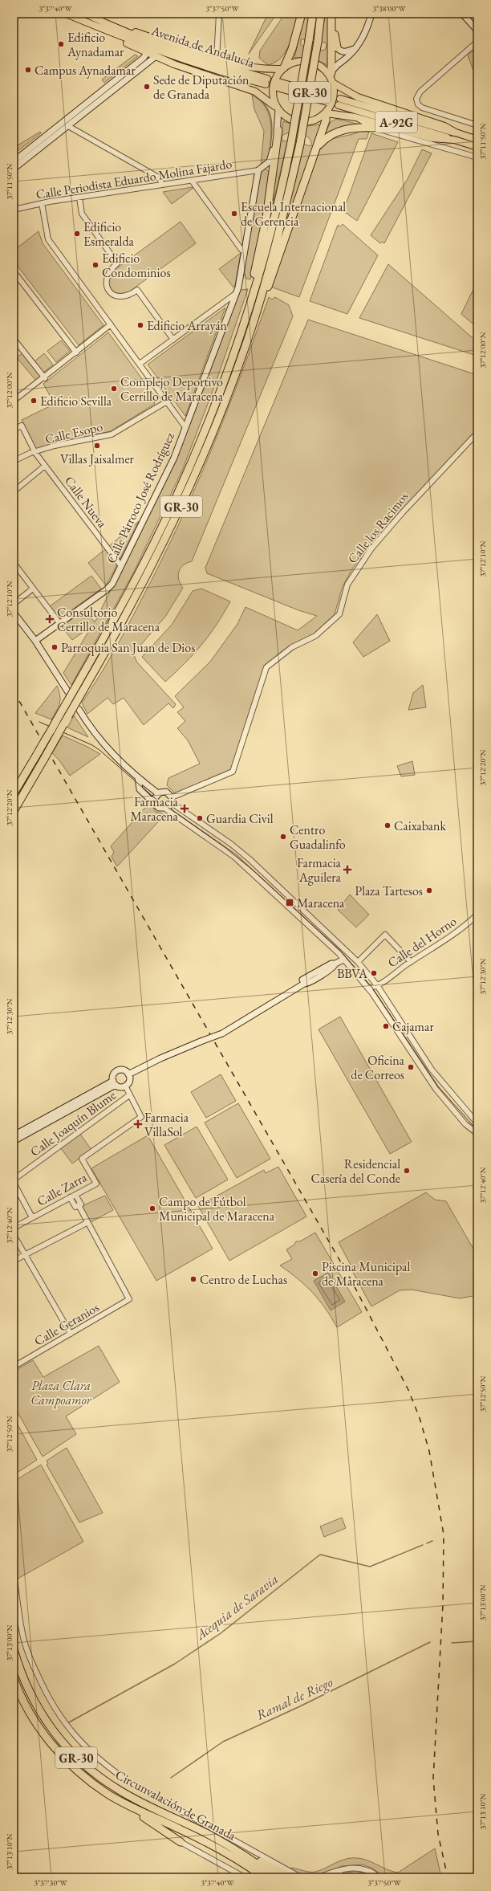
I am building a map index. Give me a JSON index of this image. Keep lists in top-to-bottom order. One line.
{"streets":{"highway":["GR-30","Circunvalación de Granada"],"main road":["Avenida de Andalucía","A-92G","Calle Párroco José Rodríguez"],"street":["Calle Periodista Eduardo Molina Fajardo","Calle Esopo","Calle Nueva","Calle los Racimos","Calle del Horno","Calle Joaquín Blume","Calle Zarra","Calle Geranios"]},"crossings":[["Calle Periodista Eduardo Molina Fajardo","Calle Párroco José Rodríguez"],["Calle Esopo","Calle Nueva"],["Calle Párroco José Rodríguez","Calle Nueva"],["Calle Joaquín Blume","Calle Zarra"]],"water":["Acequia de Saravia","Ramal de Riego"],"parks":["Plaza Clara Campoamor"],"places":{"other":["Edificio Aynadamar","Campus Aynadamar","Sede de Diputación de Granada","Escuela Internacional de Gerencia","Edificio Esmeralda","Edificio Condominios","Edificio Arrayán","Complejo Deportivo Cerrillo de Maracena","Edificio Sevilla","Villas Jaisalmer","Parroquia San Juan de Dios","Guardia Civil","Caixabank","Centro Guadalinfo","Plaza Tartesos","BBVA","Cajamar","Oficina de Correos","Residencial Casería del Conde","Campo de Fútbol Municipal de Maracena","Piscina Municipal de Maracena","Centro de Luchas"],"health":["Consultorio Cerrillo de Maracena","Farmacia Maracena","Farmacia Aguilera","Farmacia VillaSol"],"transit":["Maracena"]},"coordinates":["3°37'40\"W","3°37'50\"W","3°38'00\"W","37°11'50\"N","37°12'00\"N","37°12'10\"N","37°12'20\"N","37°12'30\"N","37°12'40\"N","37°12'50\"N","37°13'00\"N","37°13'10\"N","3°37'30\"W"]}
